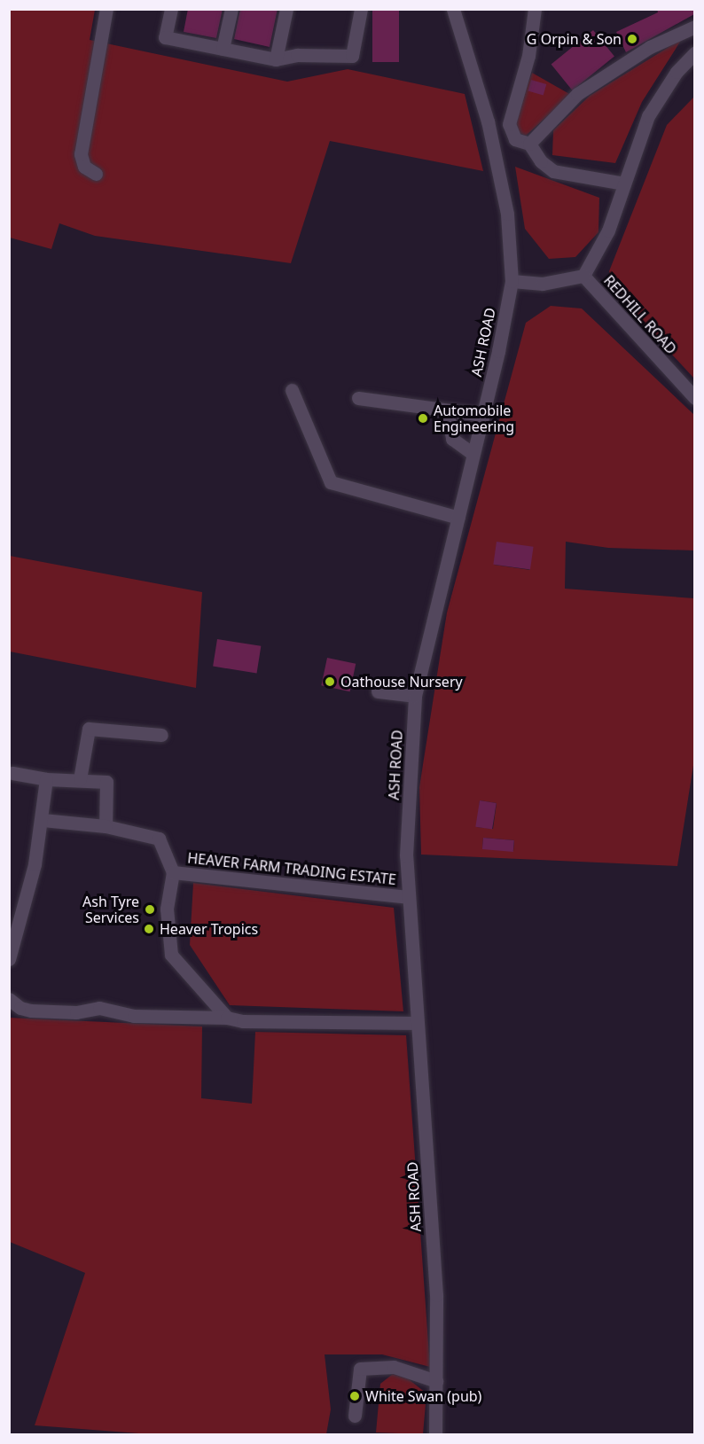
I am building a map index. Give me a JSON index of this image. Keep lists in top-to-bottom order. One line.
{"streets":{"street":["REDHILL ROAD","ASH ROAD","HEAVER FARM TRADING ESTATE"]},"crossings":[["ASH ROAD","HEAVER FARM TRADING ESTATE"]],"places":["G Orpin & Son","Automobile Engineering","Oathouse Nursery","Ash Tyre Services","Heaver Tropics","White Swan (pub)"]}
